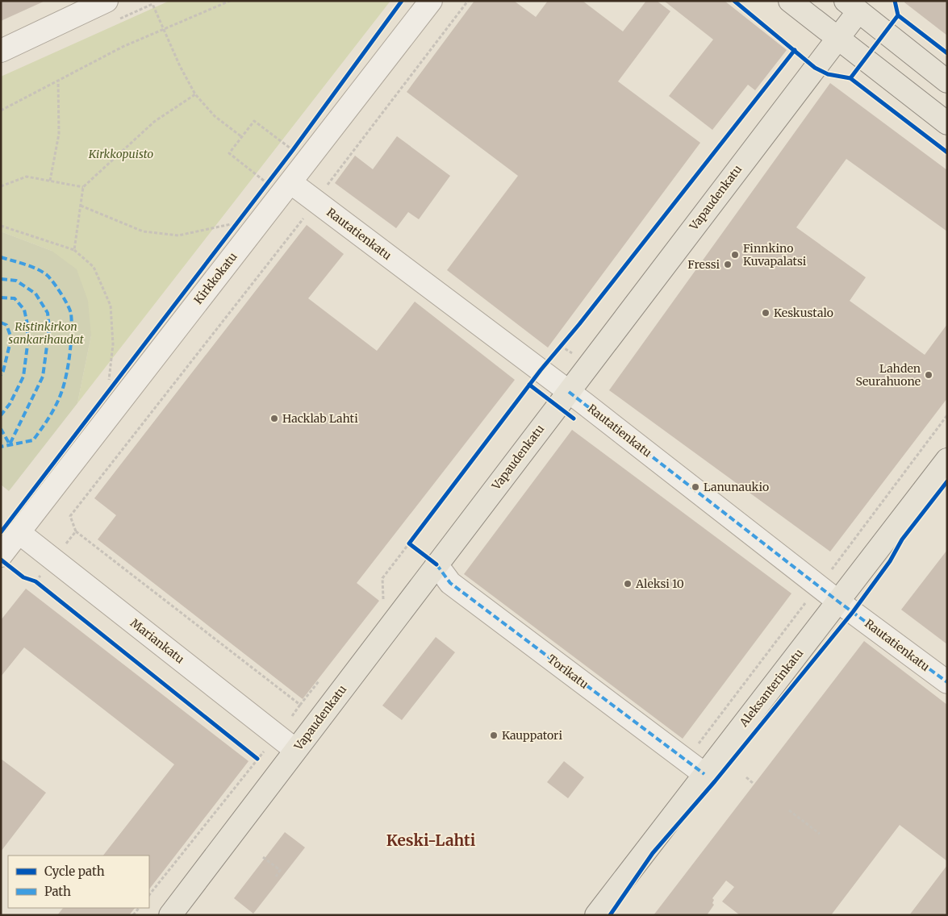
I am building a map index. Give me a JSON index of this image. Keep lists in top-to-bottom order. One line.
{"streets":{"main road":["Vapaudenkatu","Aleksanterinkatu"],"street":["Rautatienkatu","Kirkkokatu","Mariankatu","Torikatu"]},"crossings":[["Vapaudenkatu","Rautatienkatu"],["Vapaudenkatu","Mariankatu"],["Vapaudenkatu","Torikatu"],["Rautatienkatu","Kirkkokatu"],["Rautatienkatu","Aleksanterinkatu"],["Kirkkokatu","Mariankatu"],["Torikatu","Aleksanterinkatu"]],"districts":["Keski-Lahti"],"parks":["Kirkkopuisto","Ristinkirkon sankarihaudat"],"places":["Finnkino Kuvapalatsi","Fressi","Keskustalo","Lahden Seurahuone","Hacklab Lahti","Lanunaukio","Aleksi 10","Kauppatori"],"legend":["Cycle path","Path"]}
